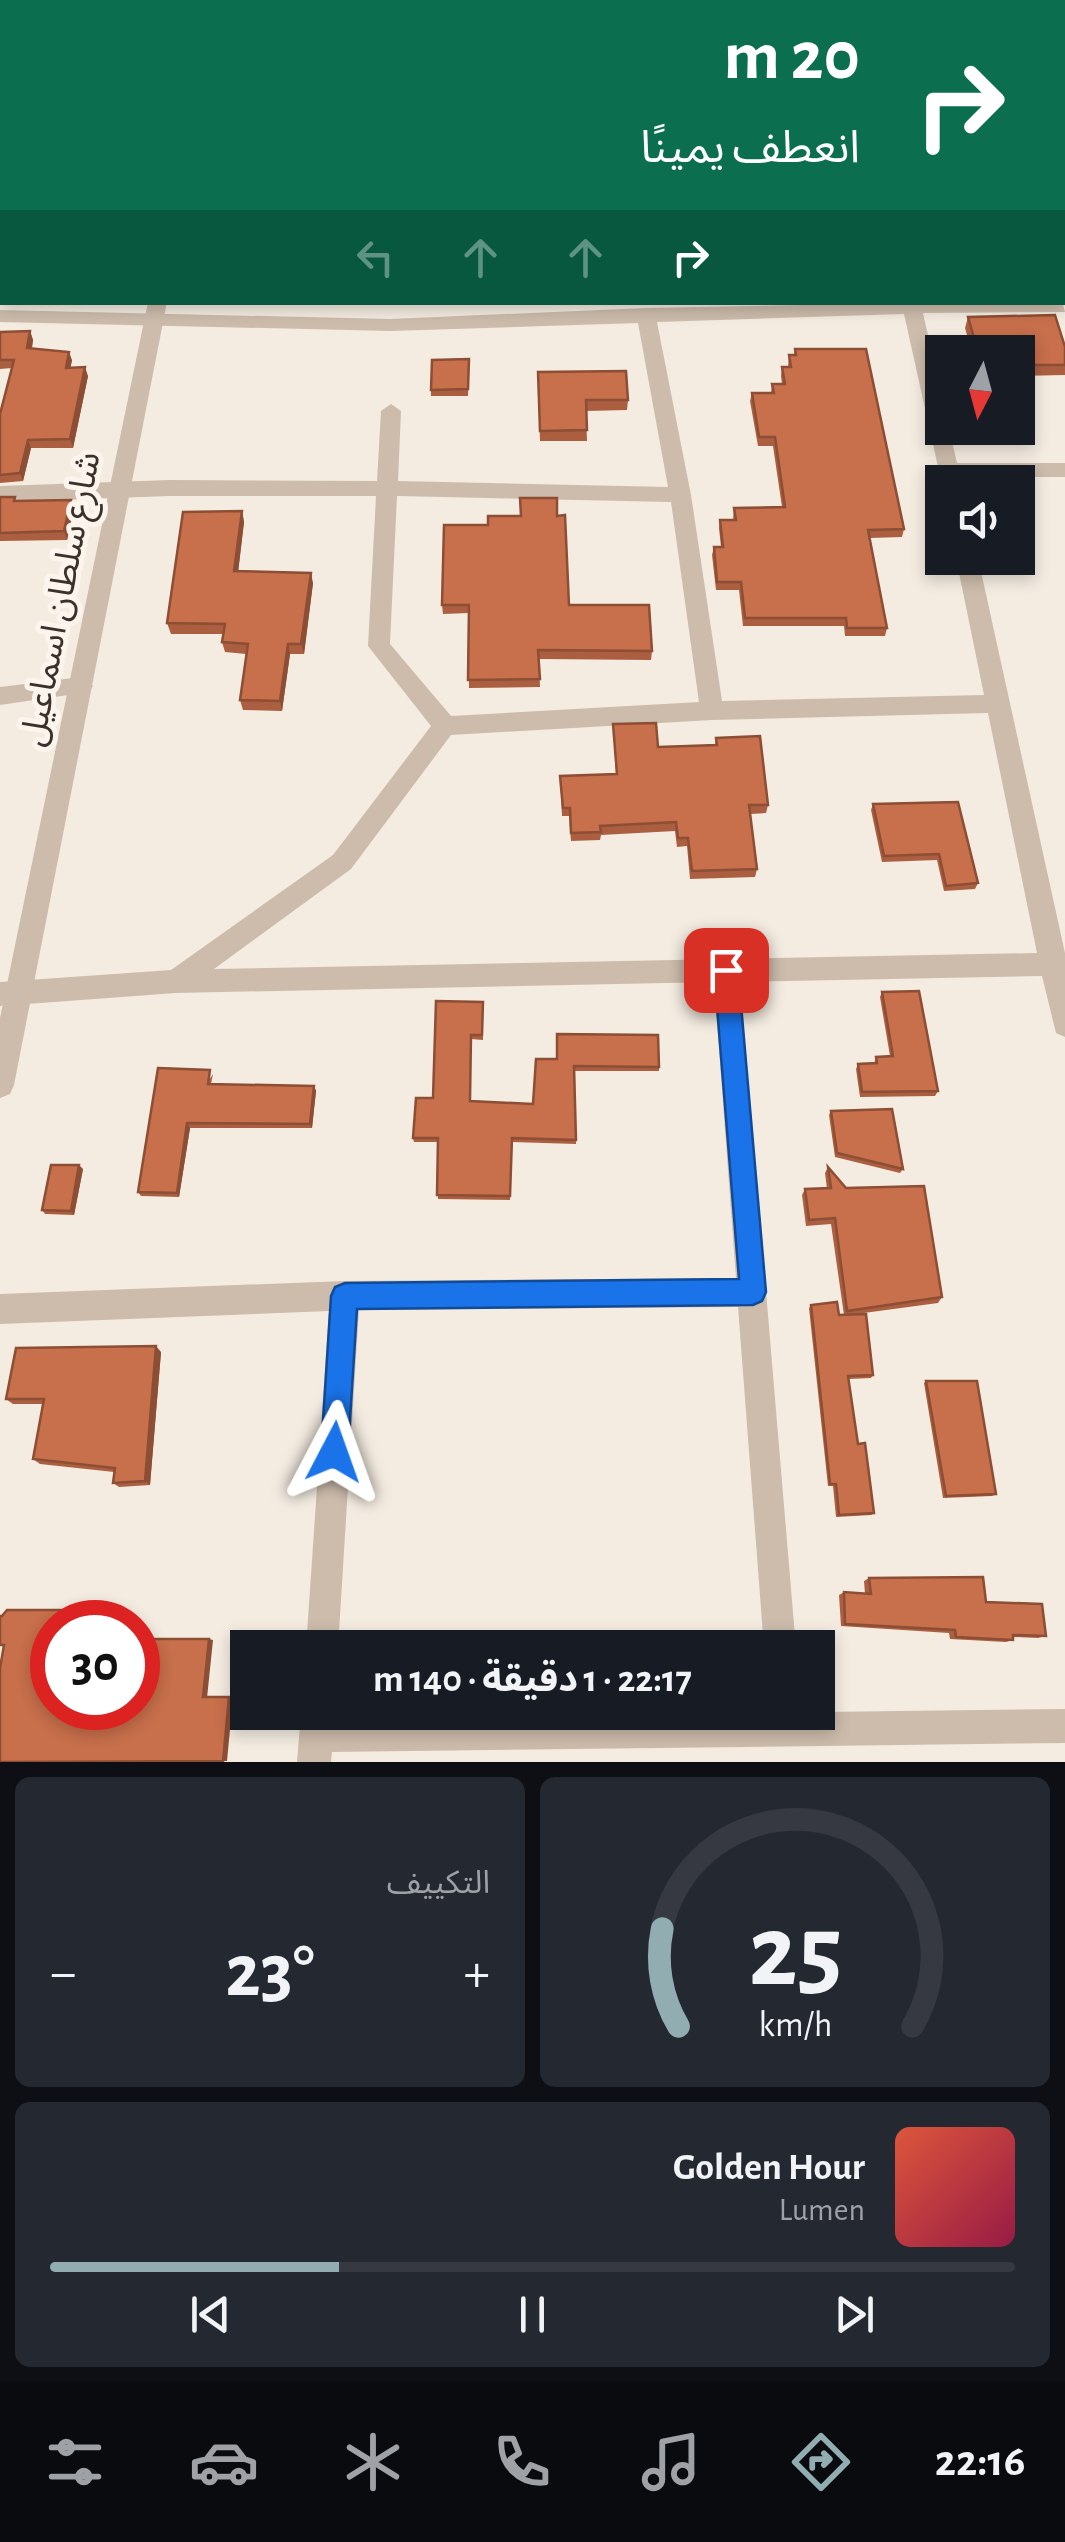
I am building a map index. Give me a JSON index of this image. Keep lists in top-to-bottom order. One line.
{"streets":{"street":["شارع سلطان اسماعيل"]},"north":"bottom","page":{"turn":["20 m","انعطف يمينًا"],"limit":"30","trip":"22:17 · 1 دقيقة · 140 m","tile":"التكييف","heat":["−","23°","+"],"song":["Golden Hour","Lumen"],"tabs":"22:16","gauge":["25","km/h"]}}
